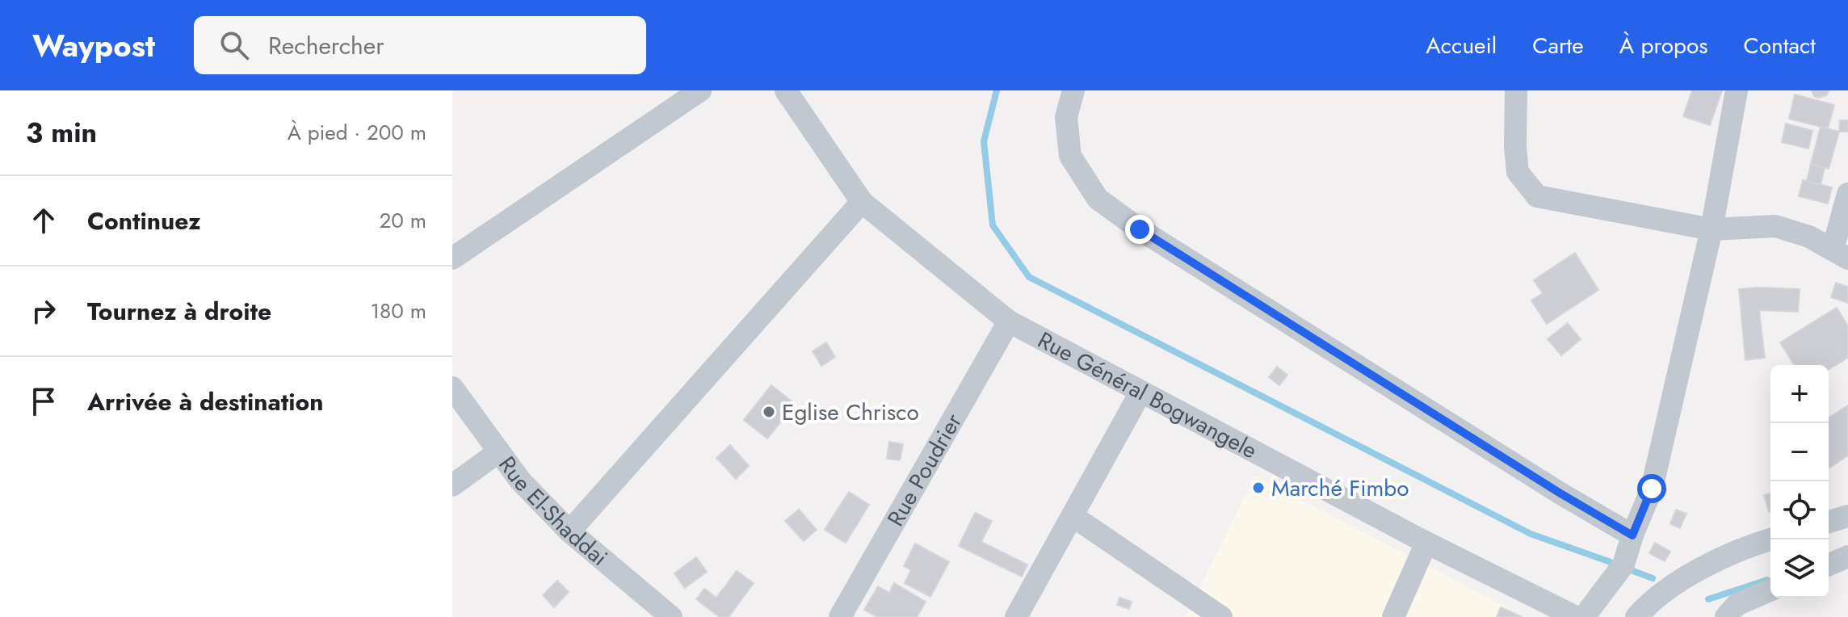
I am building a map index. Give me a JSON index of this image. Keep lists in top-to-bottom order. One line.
{"streets":{"street":["Rue Général Bogwangele","Rue Poudrier","Rue El-Shaddai"]},"crossings":[["Rue Général Bogwangele","Rue Poudrier"]],"places":["Eglise Chrisco","Marché Fimbo"],"page":{"header":"Waypost","search":"Rechercher","nav":["Accueil","Carte","À propos","Contact"],"heading":["3 min","À pied · 200 m"],"list":[["Continuez","20 m"],["Tournez à droite","180 m"],"Arrivée à destination"],"map_buttons":["+","−"]}}
